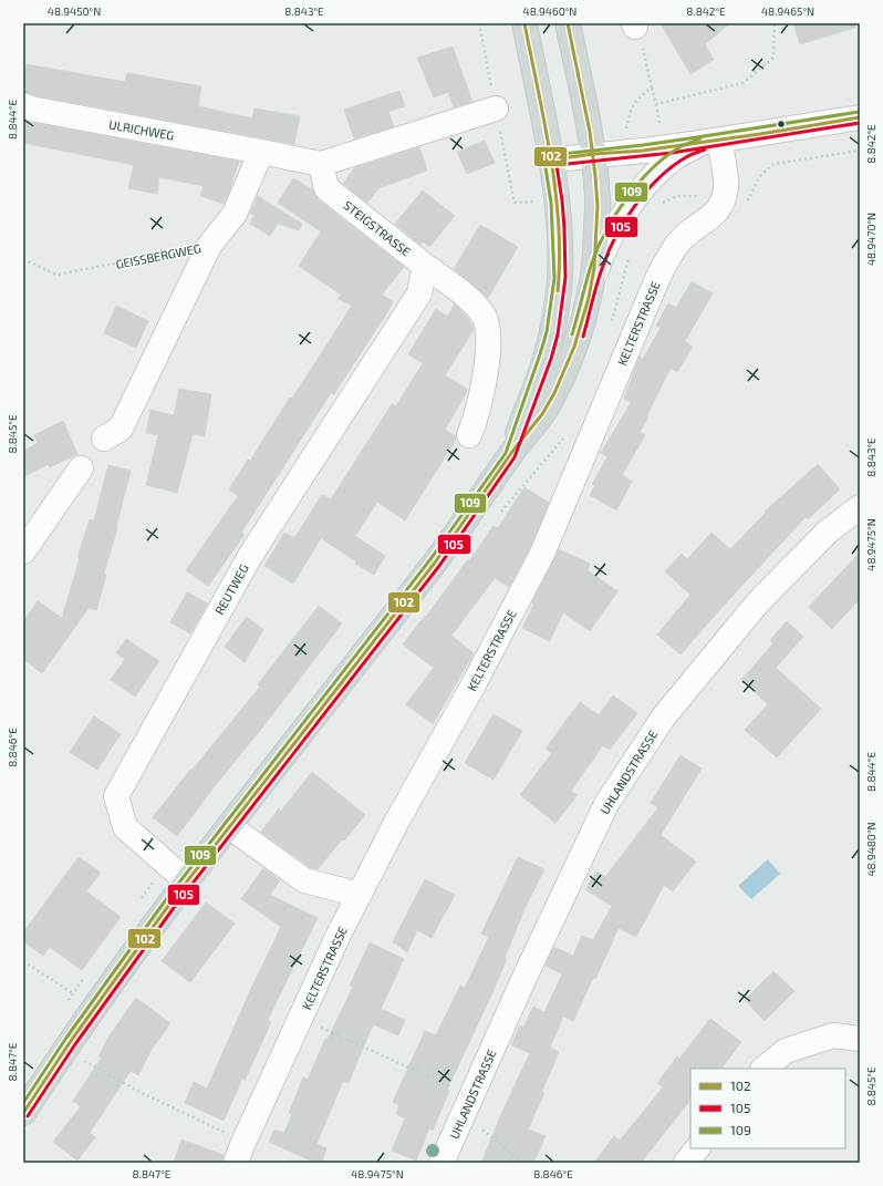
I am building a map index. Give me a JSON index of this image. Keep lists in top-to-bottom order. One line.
{"streets":{"street":["ULRICHWEG","STEIGSTRASSE","GEISSBERGWEG","KELTERSTRASSE","REUTWEG","UHLANDSTRASSE"]},"crossings":[["ULRICHWEG","GEISSBERGWEG"],["STEIGSTRASSE","REUTWEG"]],"lines":["transit line 102","transit line 109","transit line 105"],"legend":["102","105","109"],"coordinates":["48.9450°N","8.843°E","48.9460°N","8.842°E","48.9465°N","8.844°E","48.9470°N","8.845°E","48.9475°N","8.846°E","48.9480°N","8.847°E"]}
